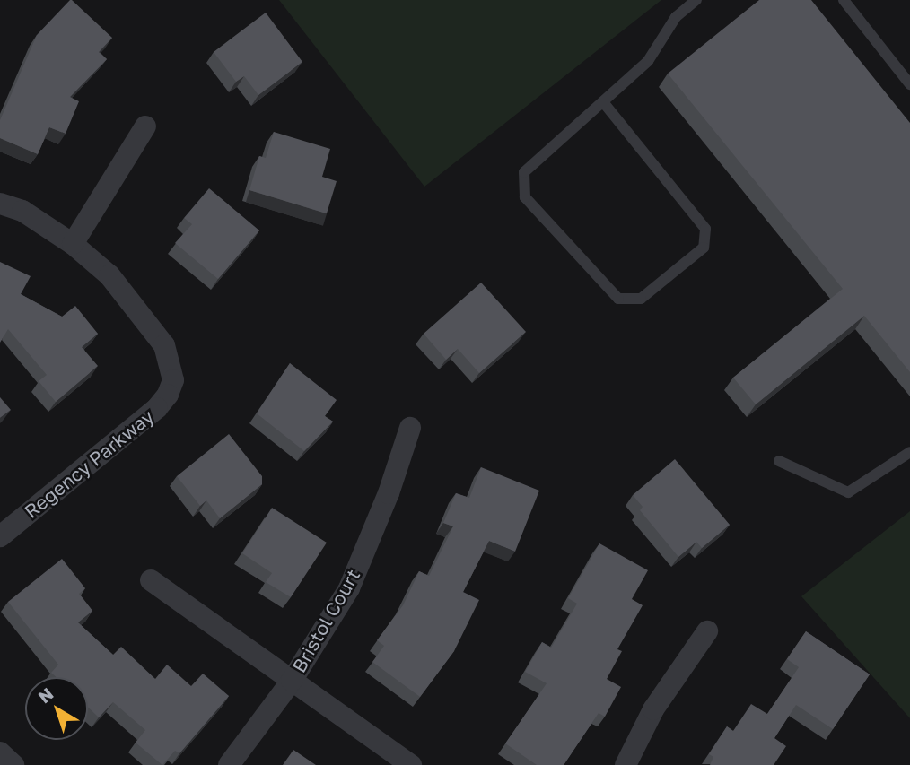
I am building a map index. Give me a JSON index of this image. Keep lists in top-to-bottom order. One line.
{"streets":{"street":["Regency Parkway","Bristol Court"]},"north":"top left"}
